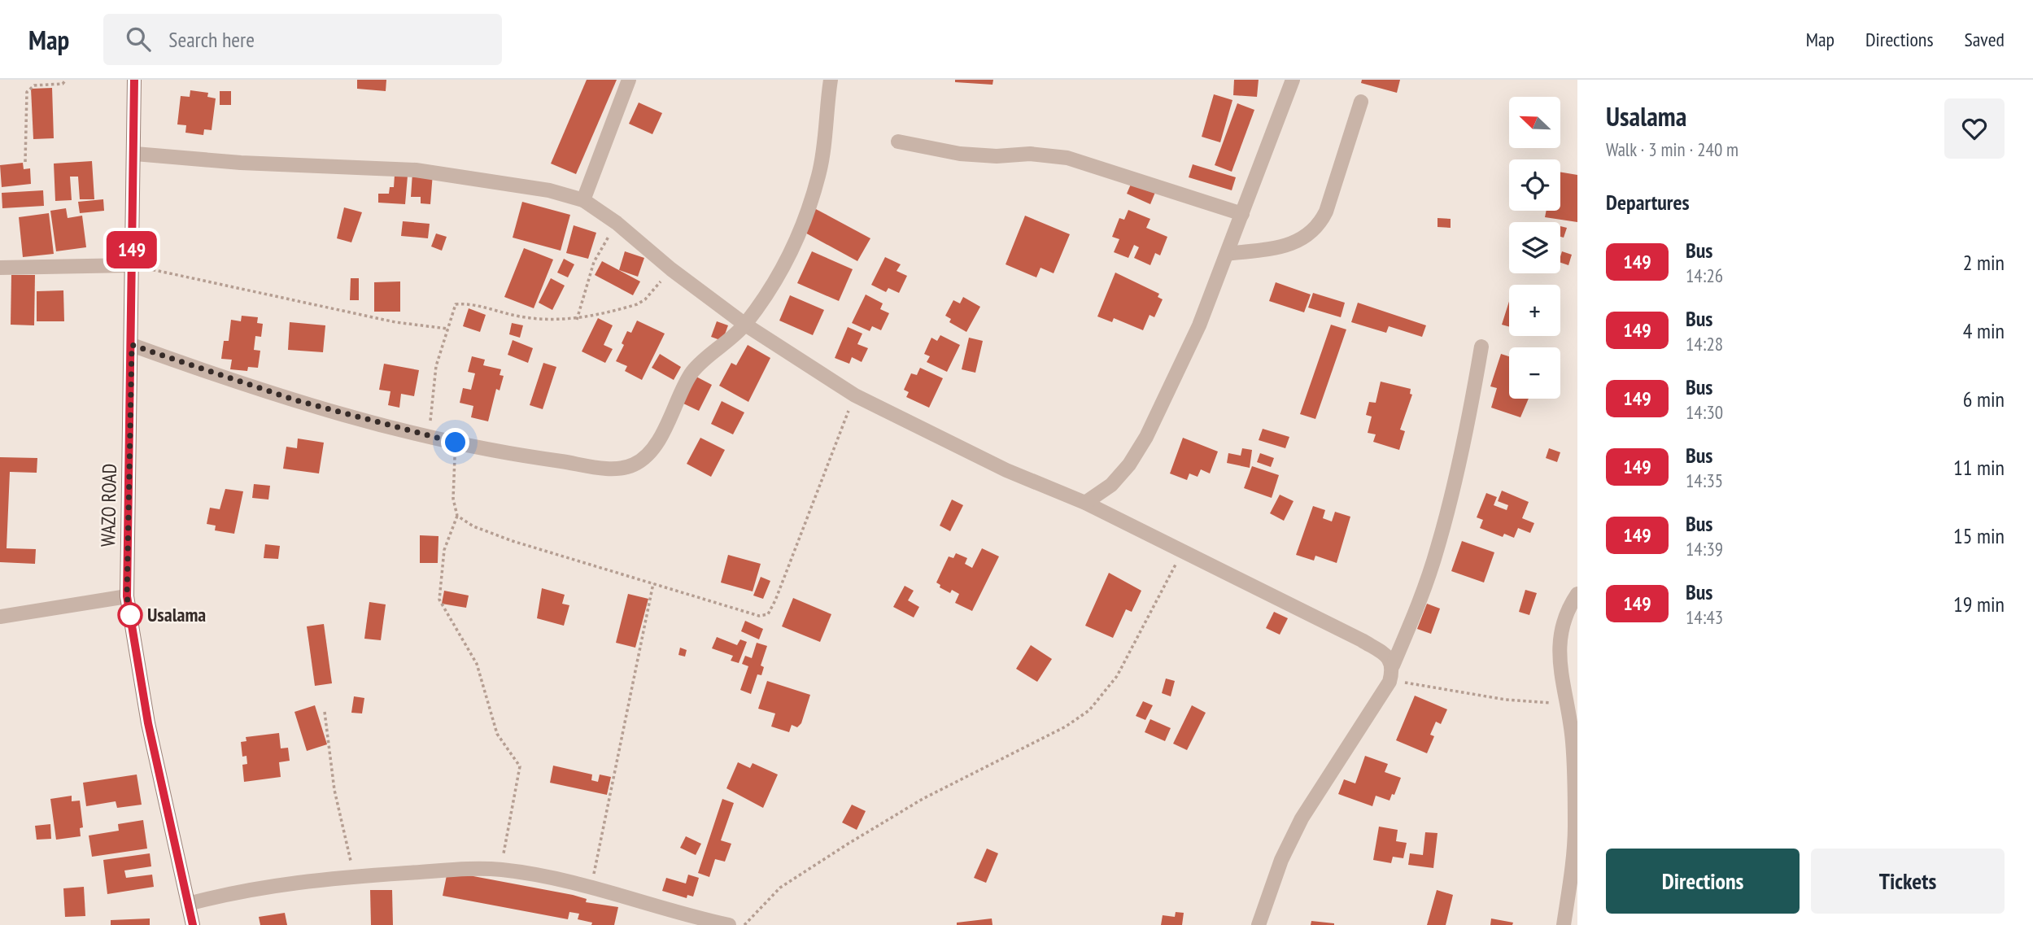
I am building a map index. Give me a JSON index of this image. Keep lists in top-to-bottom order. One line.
{"streets":{"main road":["WAZO ROAD"]},"places":["Usalama"],"lines":["bus line 149"],"north":"top left","page":{"header":"Map","search":"Search here","nav":["Map","Directions","Saved"],"on_map":"149","heading":[["Usalama","Walk · 3 min · 240 m"],"Departures"],"map_buttons":["+","−"],"list":[{"mark":"149","name":"Bus","note":"14:26","value":"2 min"},{"mark":"149","name":"Bus","note":"14:28","value":"4 min"},{"mark":"149","name":"Bus","note":"14:30","value":"6 min"},{"mark":"149","name":"Bus","note":"14:35","value":"11 min"},{"mark":"149","name":"Bus","note":"14:39","value":"15 min"},{"mark":"149","name":"Bus","note":"14:43","value":"19 min"}],"buttons":["Directions","Tickets"]}}
